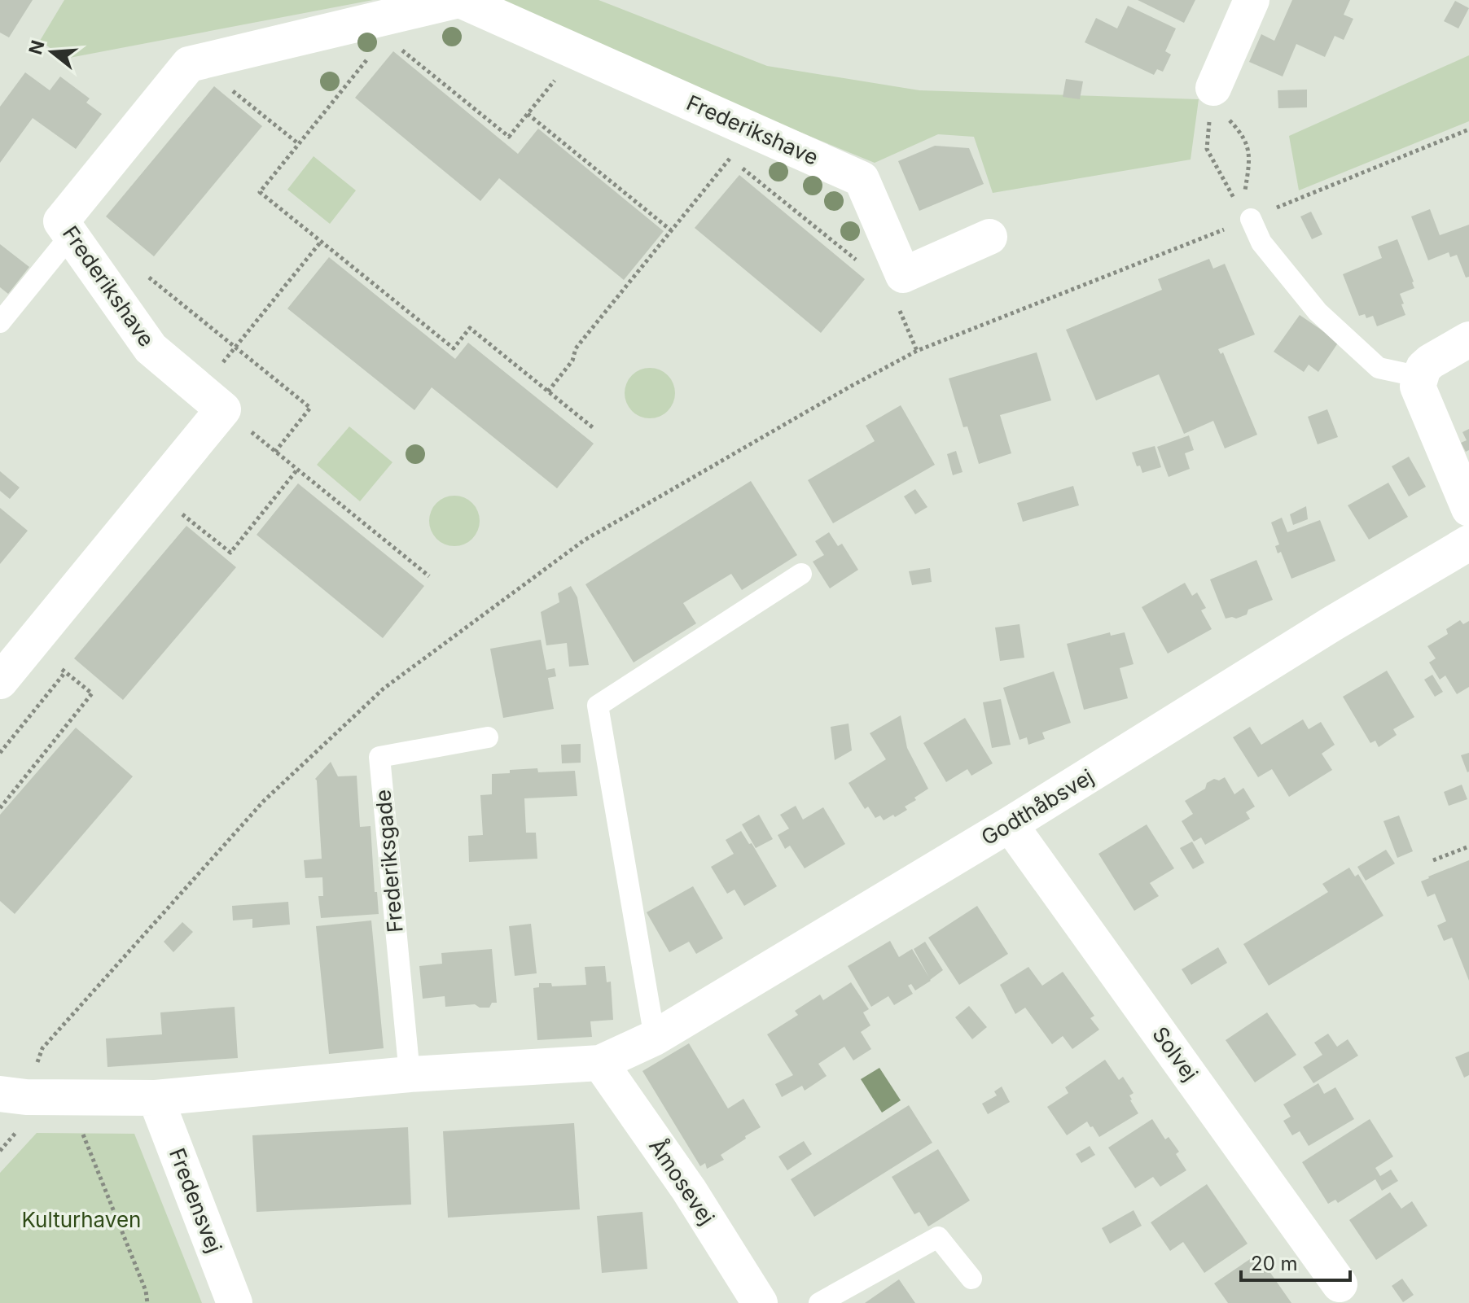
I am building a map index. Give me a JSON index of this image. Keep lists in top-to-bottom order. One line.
{"streets":{"street":["Frederikshave","Godthåbsvej","Solvej","Åmosevej","Fredensvej"],"lane":["Frederiksgade"]},"crossings":[["Godthåbsvej","Solvej"],["Godthåbsvej","Åmosevej"]],"parks":["Kulturhaven"],"scale_bar":"20 m","north":"left"}
